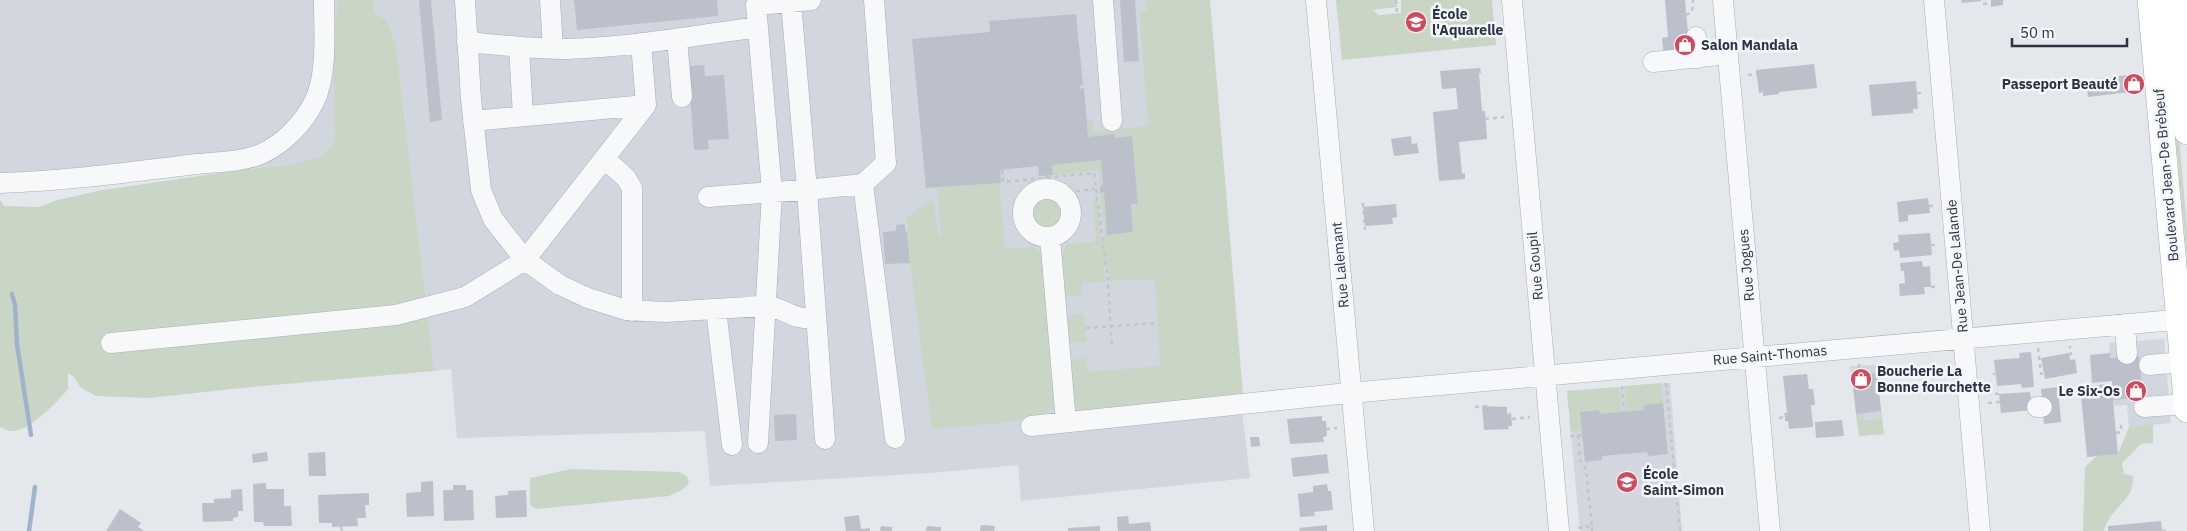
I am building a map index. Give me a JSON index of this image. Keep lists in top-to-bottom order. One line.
{"streets":{"main road":["Boulevard Jean-De Brébeuf"],"street":["Rue Lalemant","Rue Jogues","Rue Goupil","Rue Jean-De Lalande","Rue Saint-Thomas"]},"crossings":[["Boulevard Jean-De Brébeuf","Rue Saint-Thomas"],["Rue Lalemant","Rue Saint-Thomas"],["Rue Jogues","Rue Saint-Thomas"],["Rue Goupil","Rue Saint-Thomas"],["Rue Jean-De Lalande","Rue Saint-Thomas"]],"places":{"school or university":["École l'Aquarelle","École Saint-Simon"],"shop":["Salon Mandala","Passeport Beauté","Boucherie La Bonne fourchette","Le Six-Os"]},"scale_bar":"50 m"}
